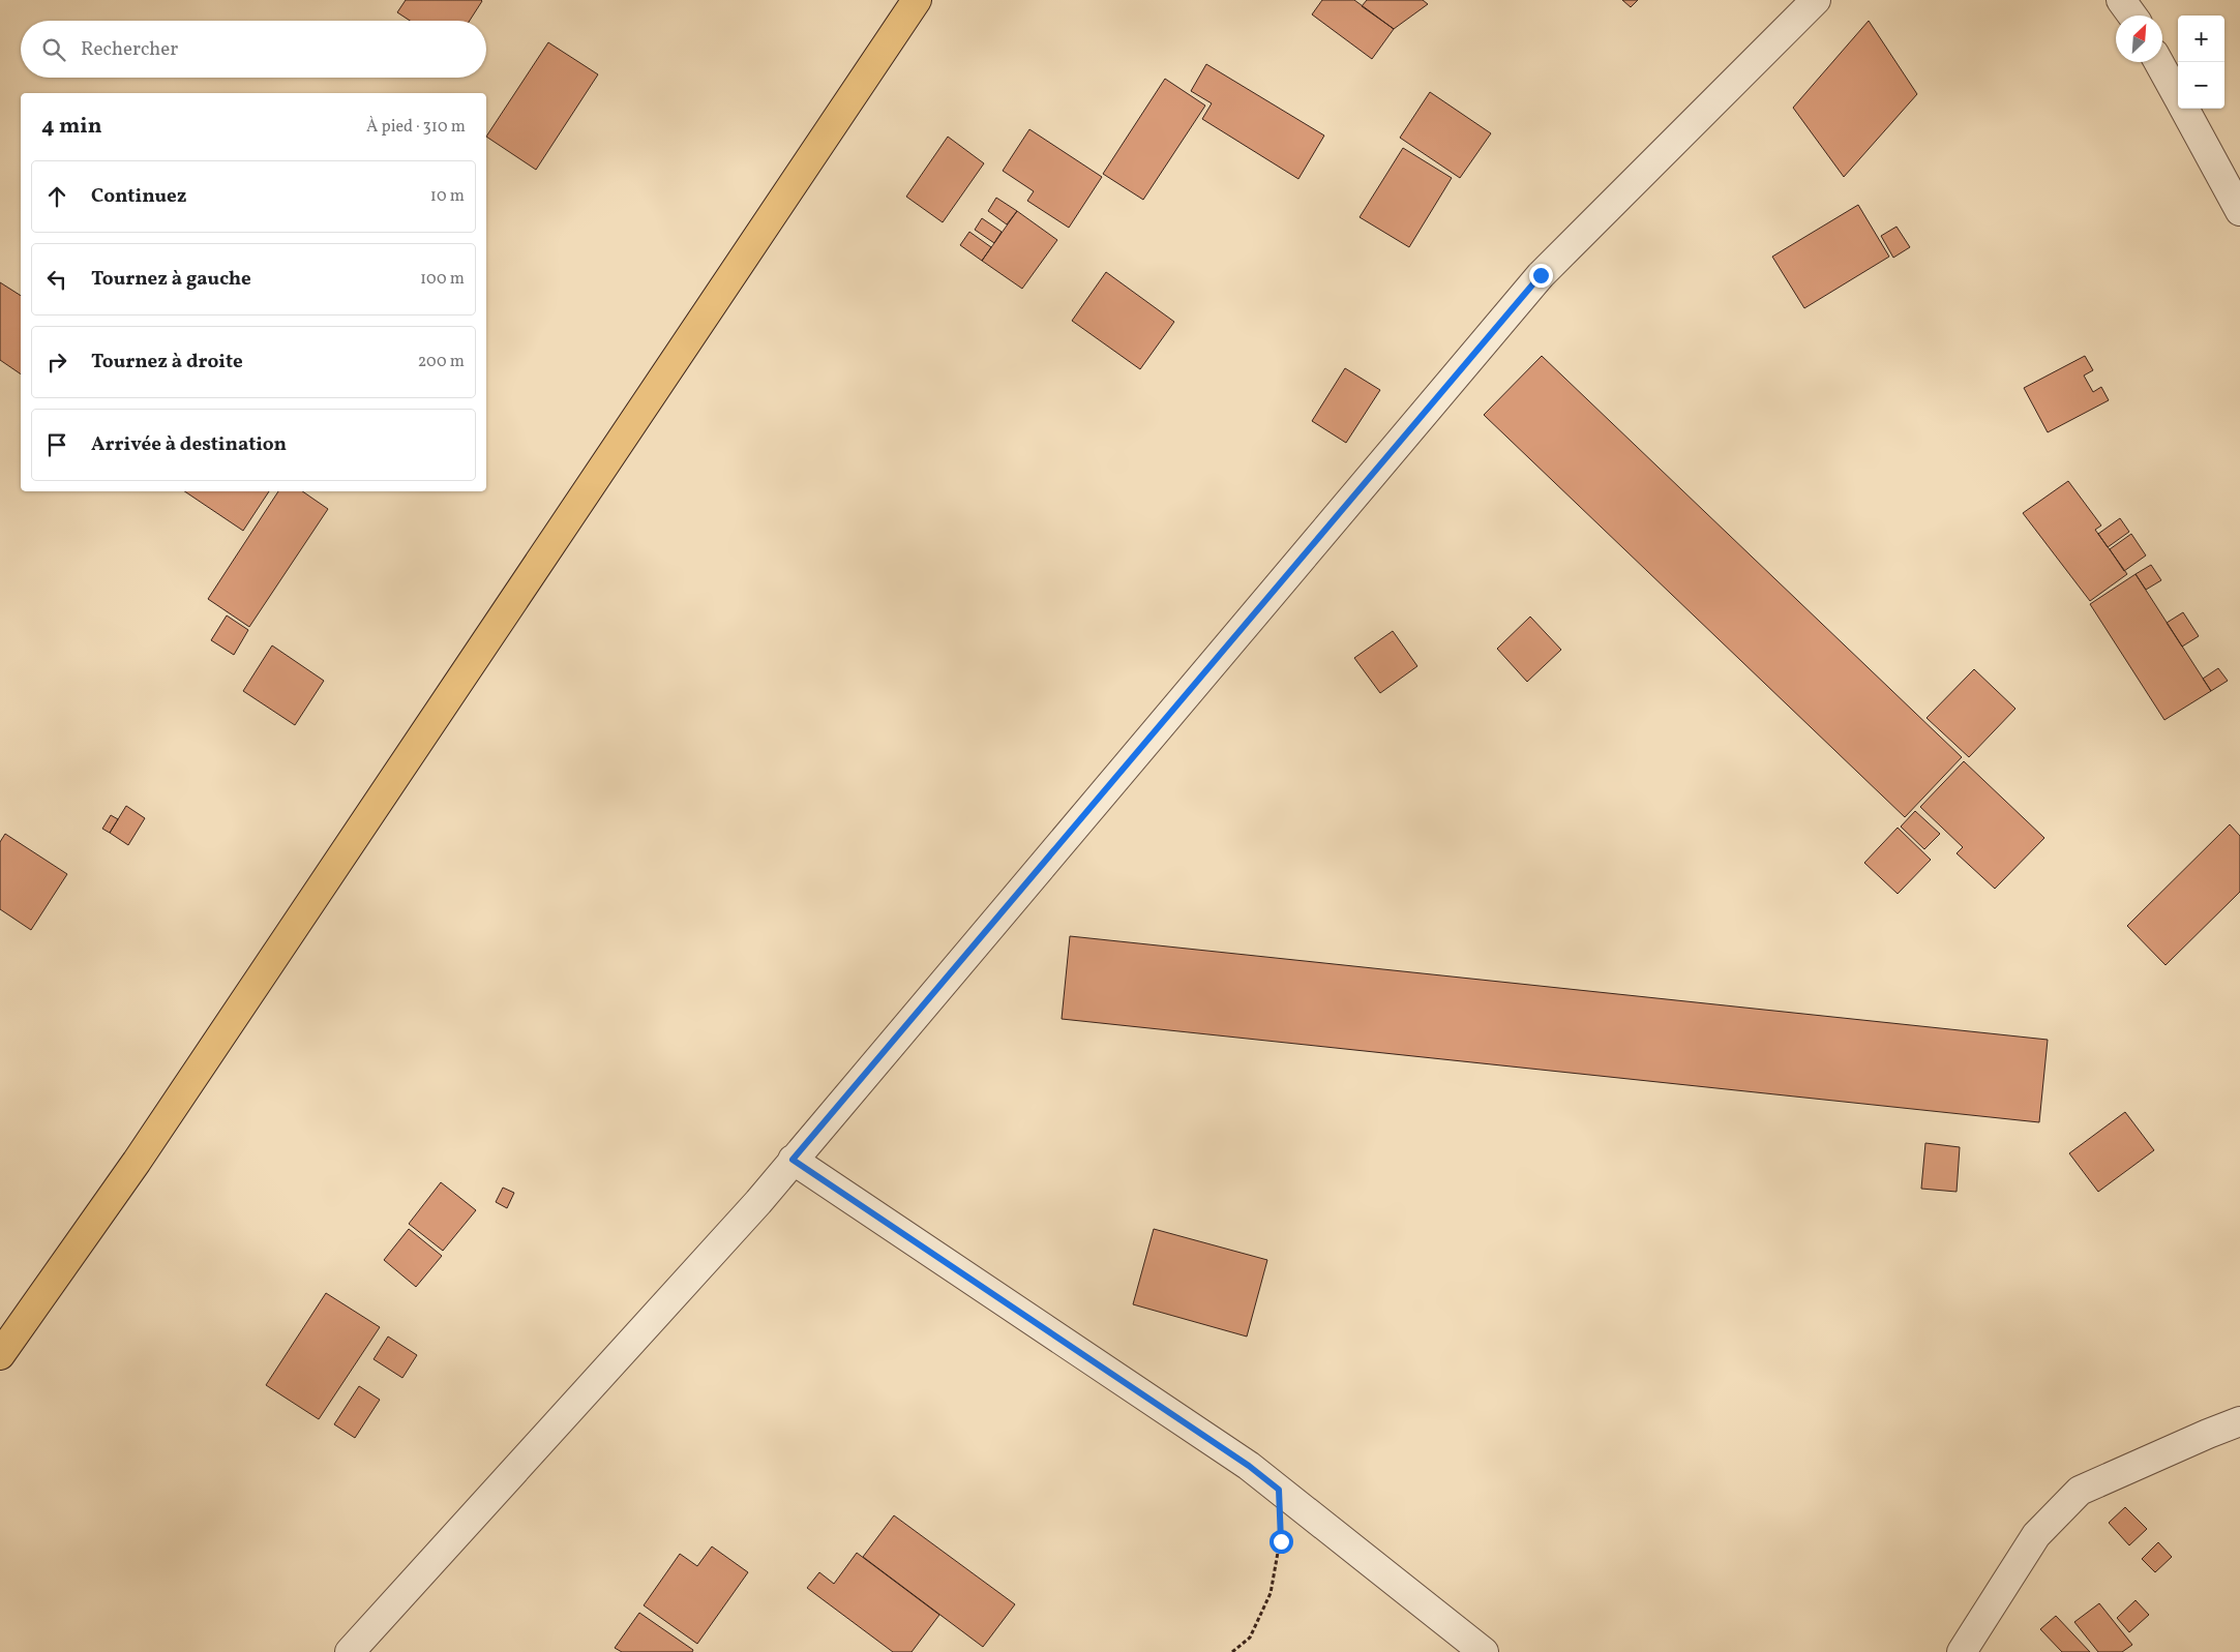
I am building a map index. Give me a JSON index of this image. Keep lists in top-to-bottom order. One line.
{"north":"top right","page":{"map_buttons":["+","−"],"search":"Rechercher","heading":["4 min","À pied · 310 m"],"list":[["Continuez","10 m"],["Tournez à gauche","100 m"],["Tournez à droite","200 m"],"Arrivée à destination"]}}
